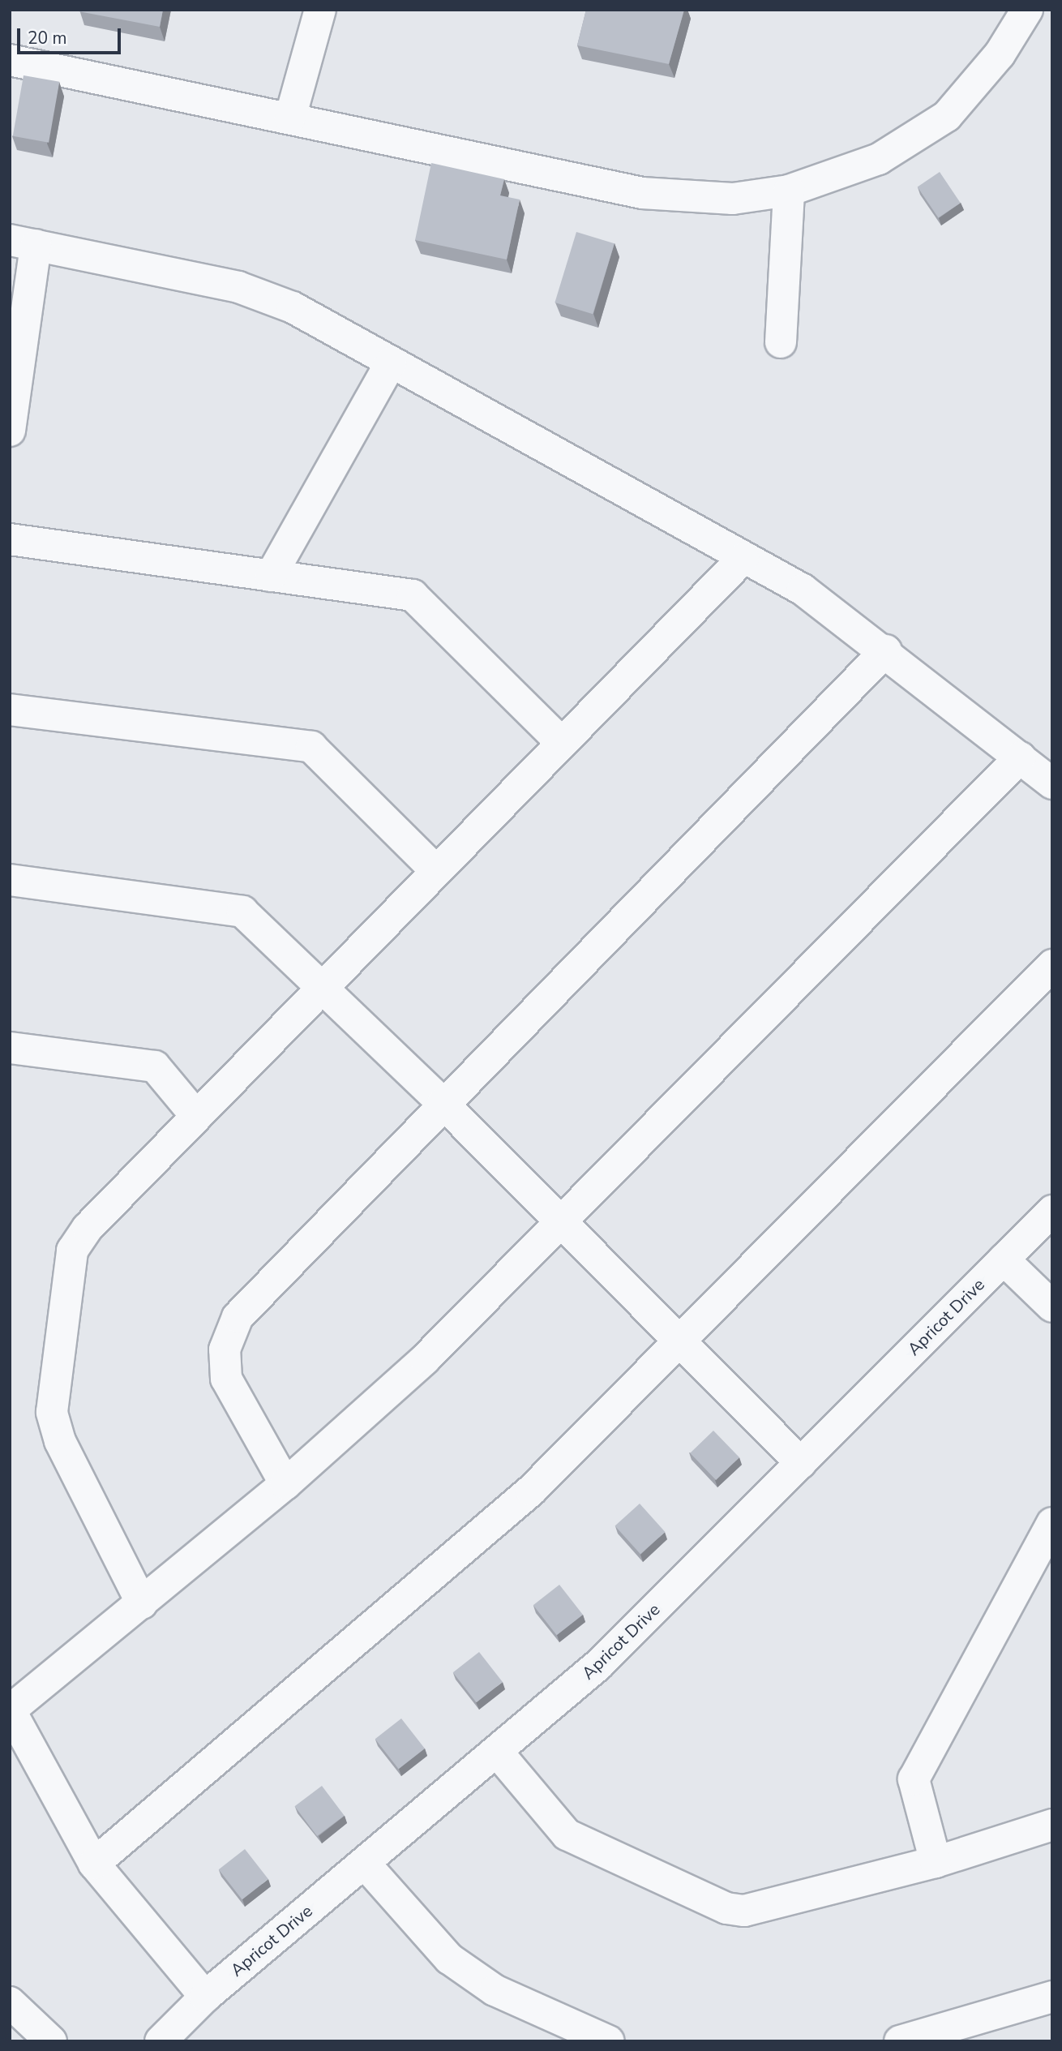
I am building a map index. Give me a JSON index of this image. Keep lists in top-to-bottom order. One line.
{"streets":{"street":["Apricot Drive"]},"scale_bar":"20 m"}
